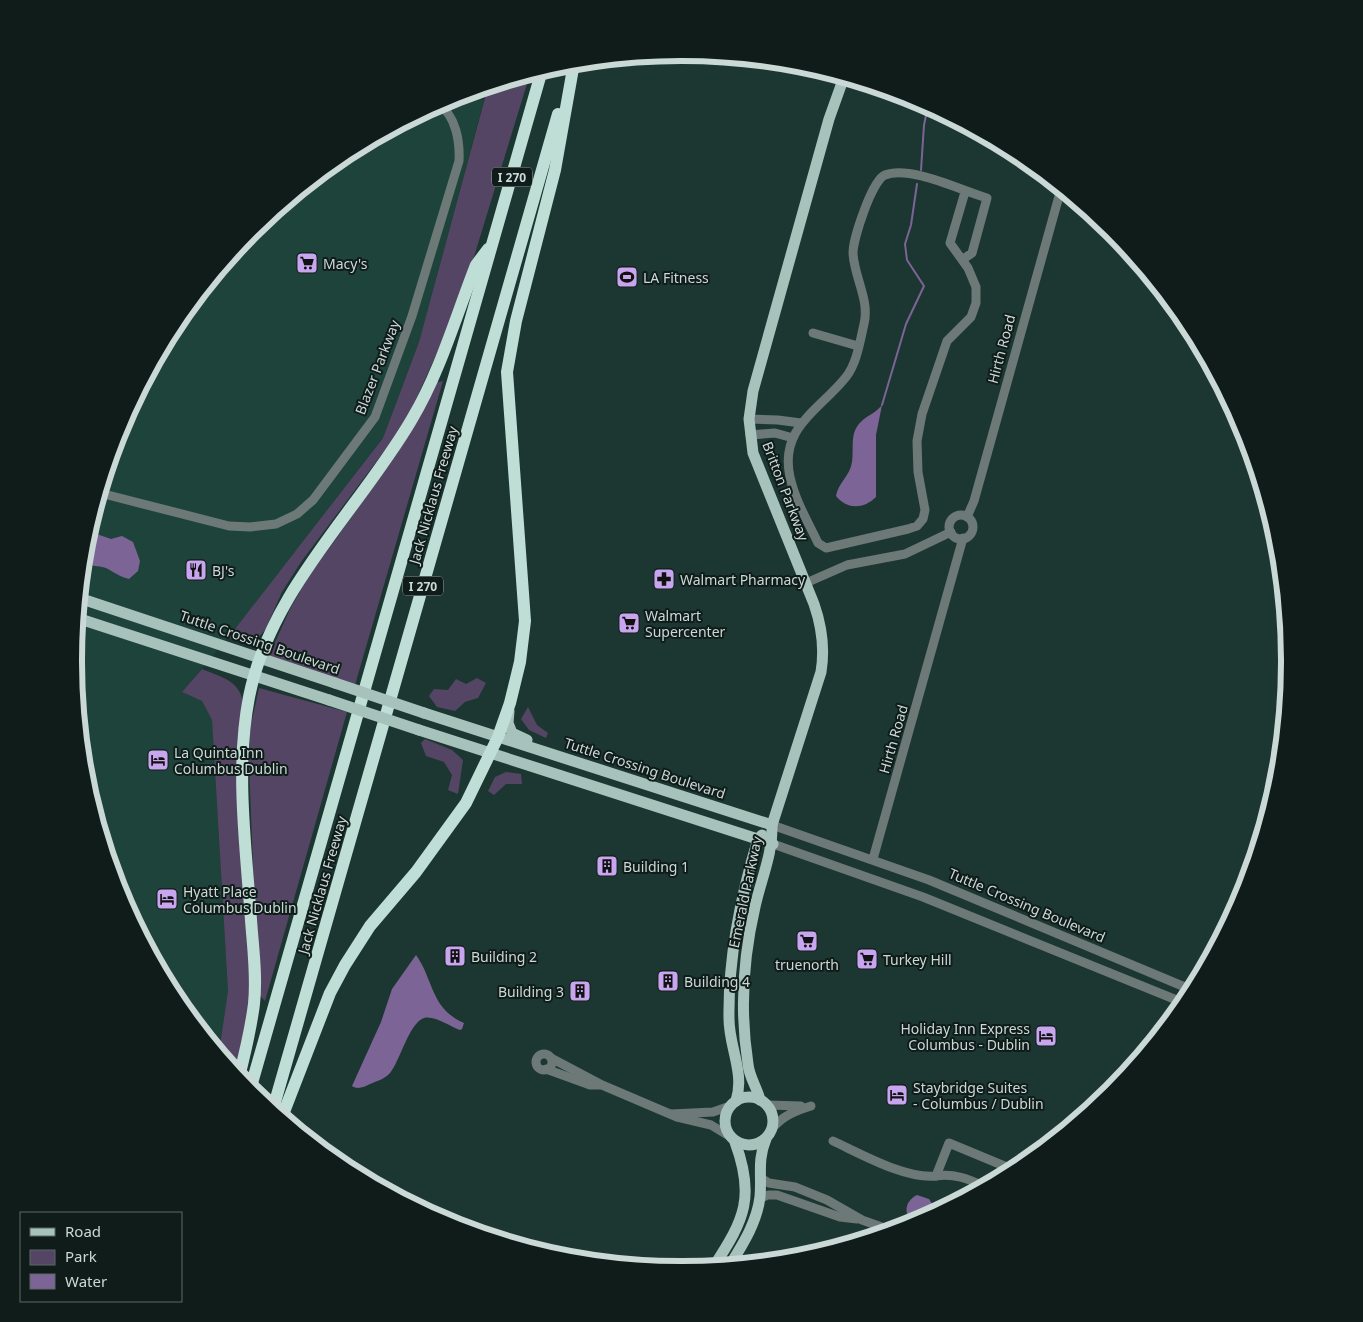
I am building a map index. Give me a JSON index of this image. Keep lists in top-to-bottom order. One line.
{"streets":{"highway":["I 270","Jack Nicklaus Freeway"],"main road":["Britton Parkway","Tuttle Crossing Boulevard","Emerald Parkway"],"street":["Hirth Road","Blazer Parkway"]},"crossings":[["Hirth Road","Tuttle Crossing Boulevard"],["Britton Parkway","Tuttle Crossing Boulevard"],["Britton Parkway","Emerald Parkway"],["Tuttle Crossing Boulevard","Emerald Parkway"]],"places":{"supermarket":["Macy's","Walmart Supercenter","truenorth","Turkey Hill"],"sports":["LA Fitness"],"restaurant":["BJ's"],"pharmacy":["Walmart Pharmacy"],"hotel":["La Quinta Inn Columbus Dublin","Hyatt Place Columbus Dublin","Holiday Inn Express Columbus - Dublin","Staybridge Suites - Columbus / Dublin"],"building":["Building 1","Building 2","Building 4","Building 3"]},"legend":["Road","Park","Water"]}
